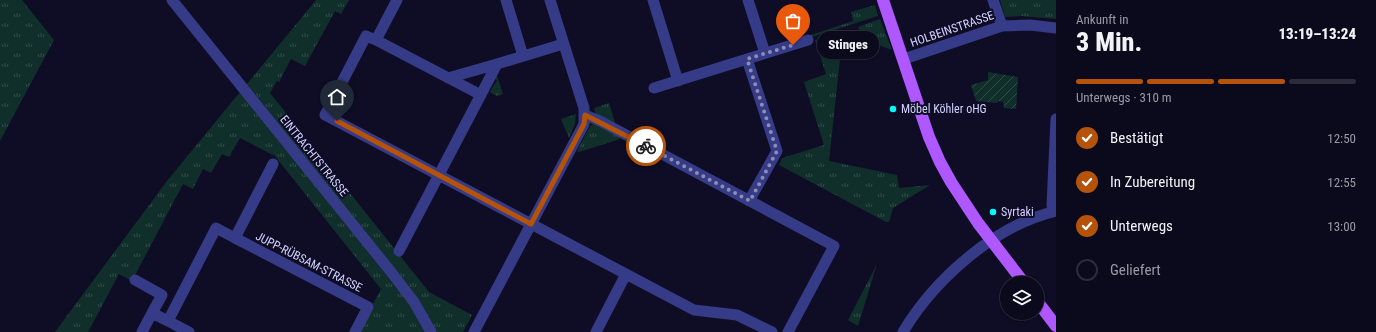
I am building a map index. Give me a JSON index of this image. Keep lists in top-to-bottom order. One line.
{"streets":{"street":["HOLBEINSTRASSE","EINTRACHTSTRASSE","JUPP-RÜBSAM-STRASSE"]},"places":["Stinges","Möbel Köhler oHG","Syrtaki"],"page":{"heading":["3 Min.","Ankunft in","13:19–13:24"],"bubble":"Stinges","bar":"Unterwegs · 310 m","list":[["Bestätigt","12:50"],["In Zubereitung","12:55"],["Unterwegs","13:00"],"Geliefert"]}}
